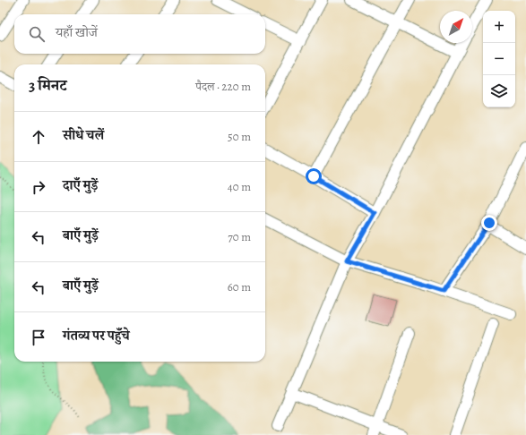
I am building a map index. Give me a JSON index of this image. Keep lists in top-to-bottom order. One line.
{"north":"top right","page":{"map_buttons":["+","−"],"search":"यहाँ खोजें","heading":["3 मिनट","पैदल · 220 m"],"list":[["सीधे चलें","50 m"],["दाएँ मुड़ें","40 m"],["बाएँ मुड़ें","70 m"],["बाएँ मुड़ें","60 m"],"गंतव्य पर पहुँचे"]}}
